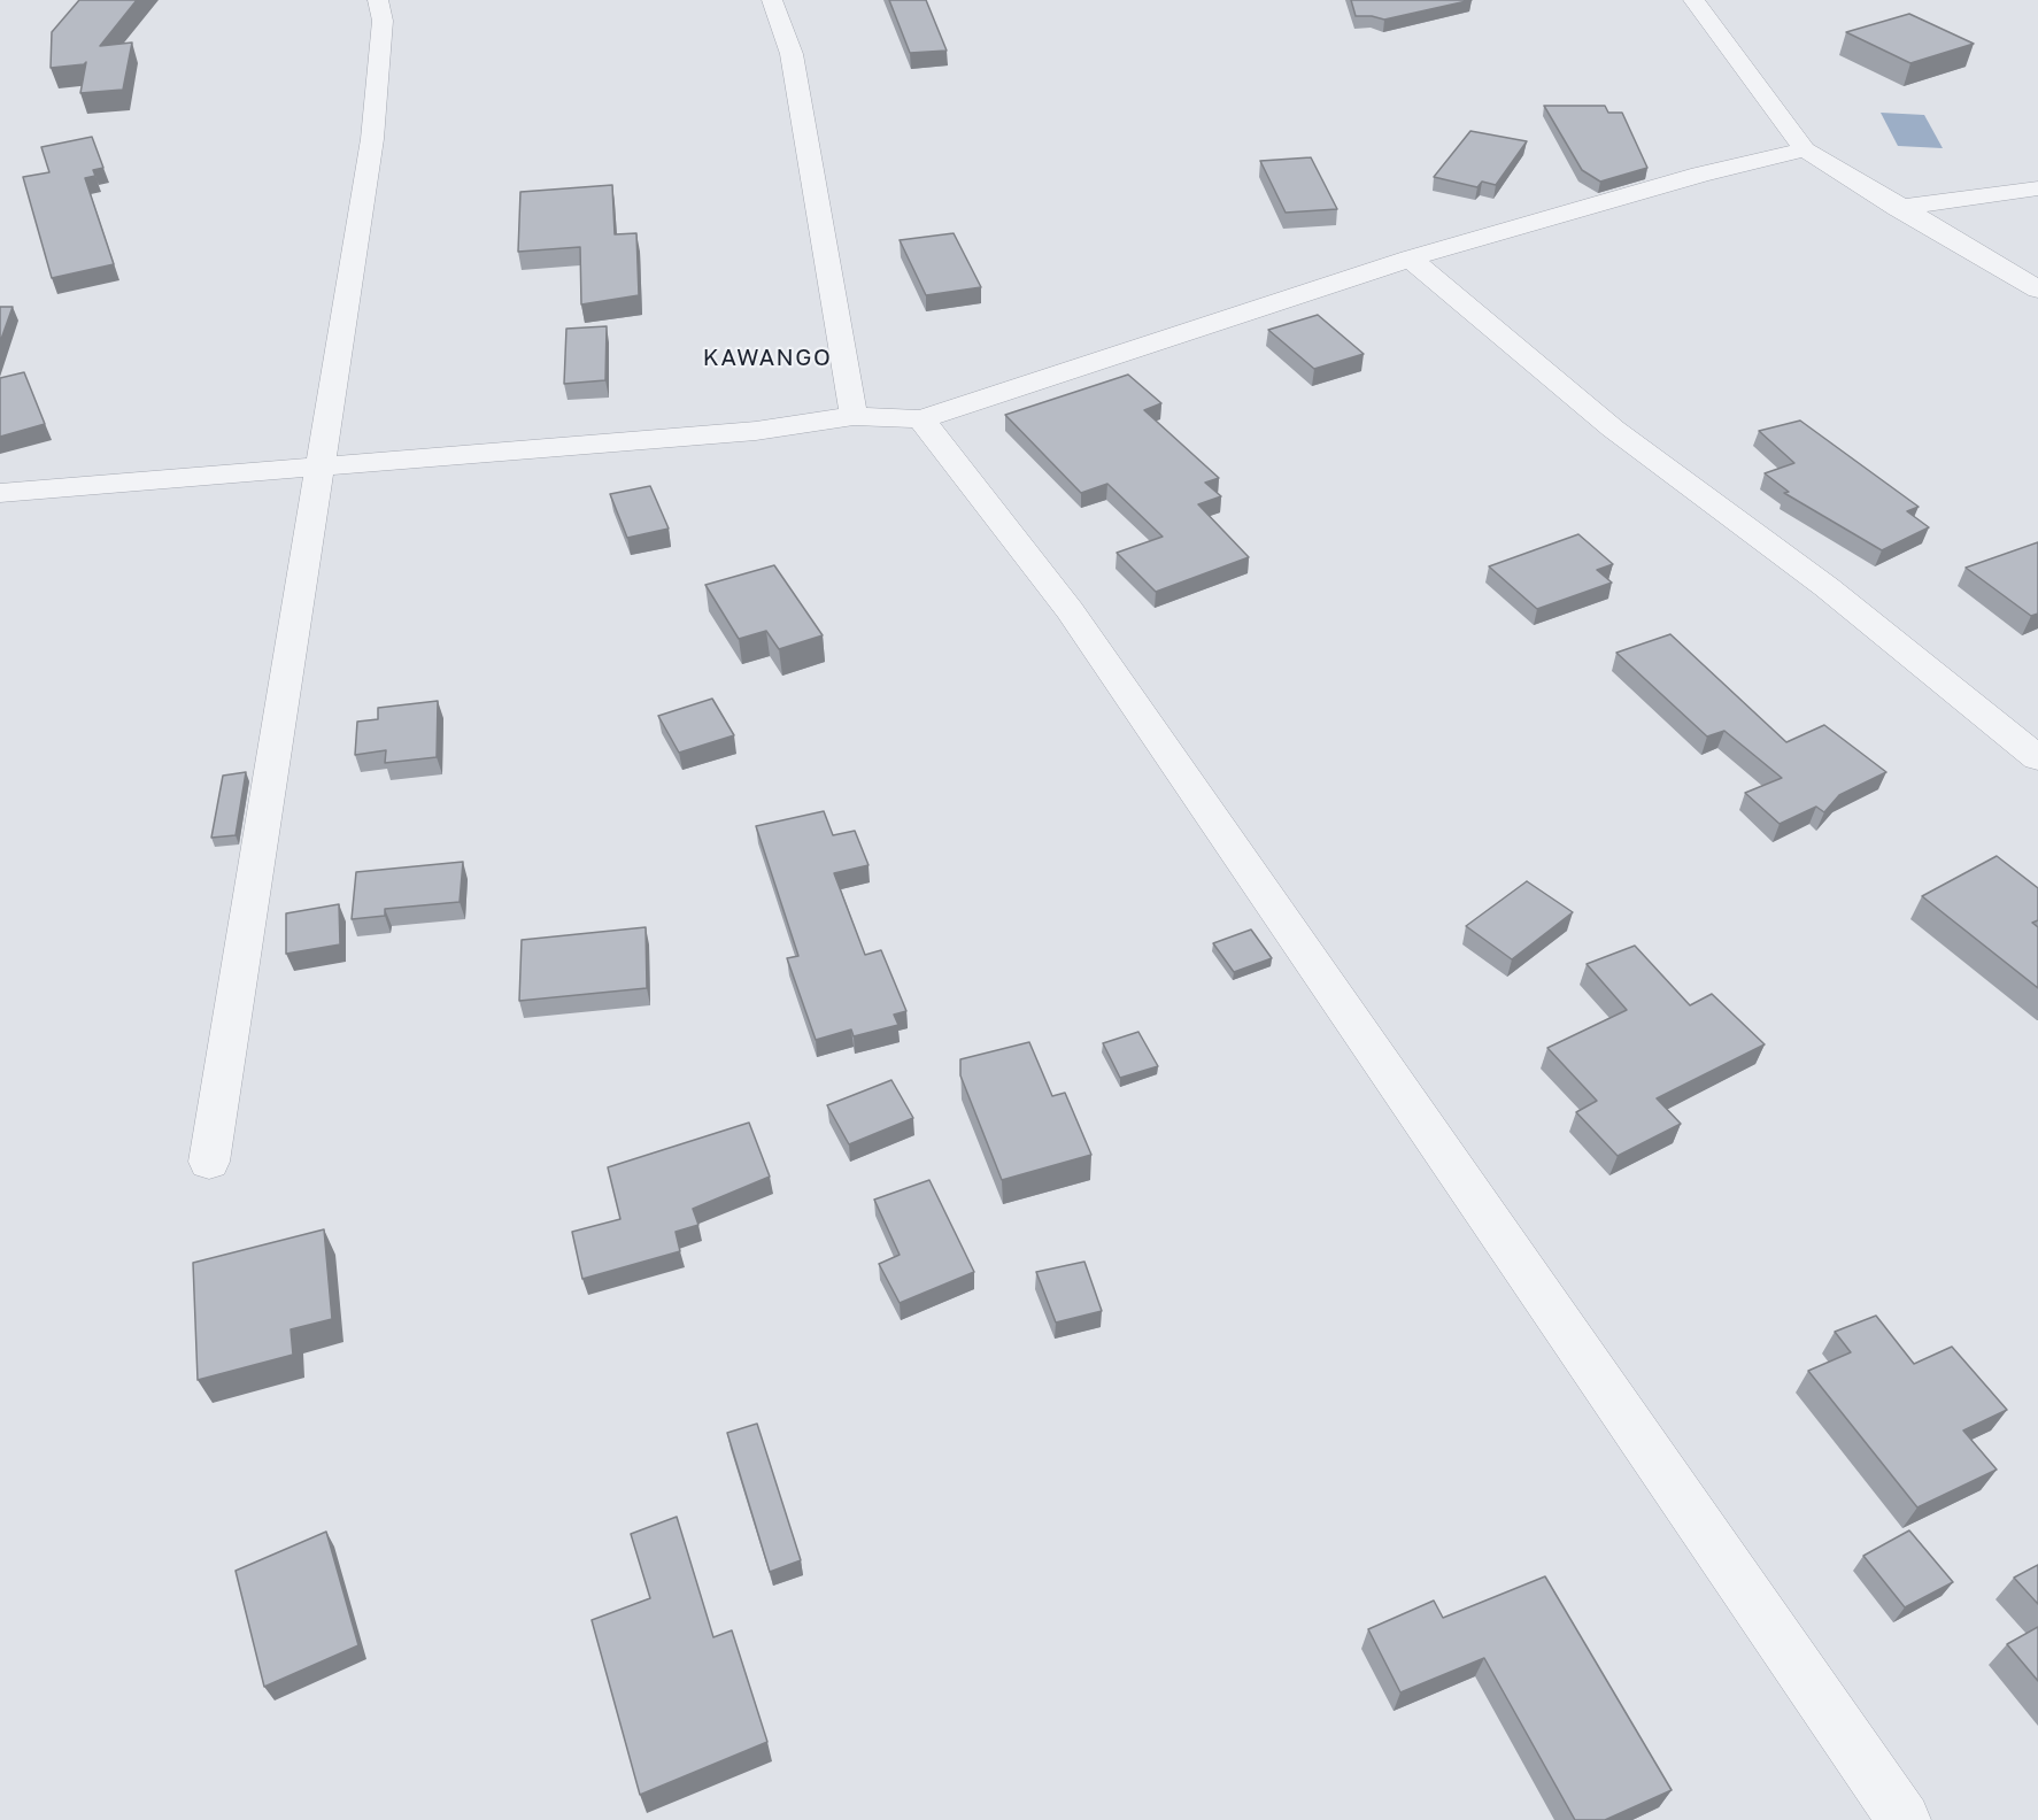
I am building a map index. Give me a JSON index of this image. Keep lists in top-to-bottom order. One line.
{"districts":["KAWANGO"]}
